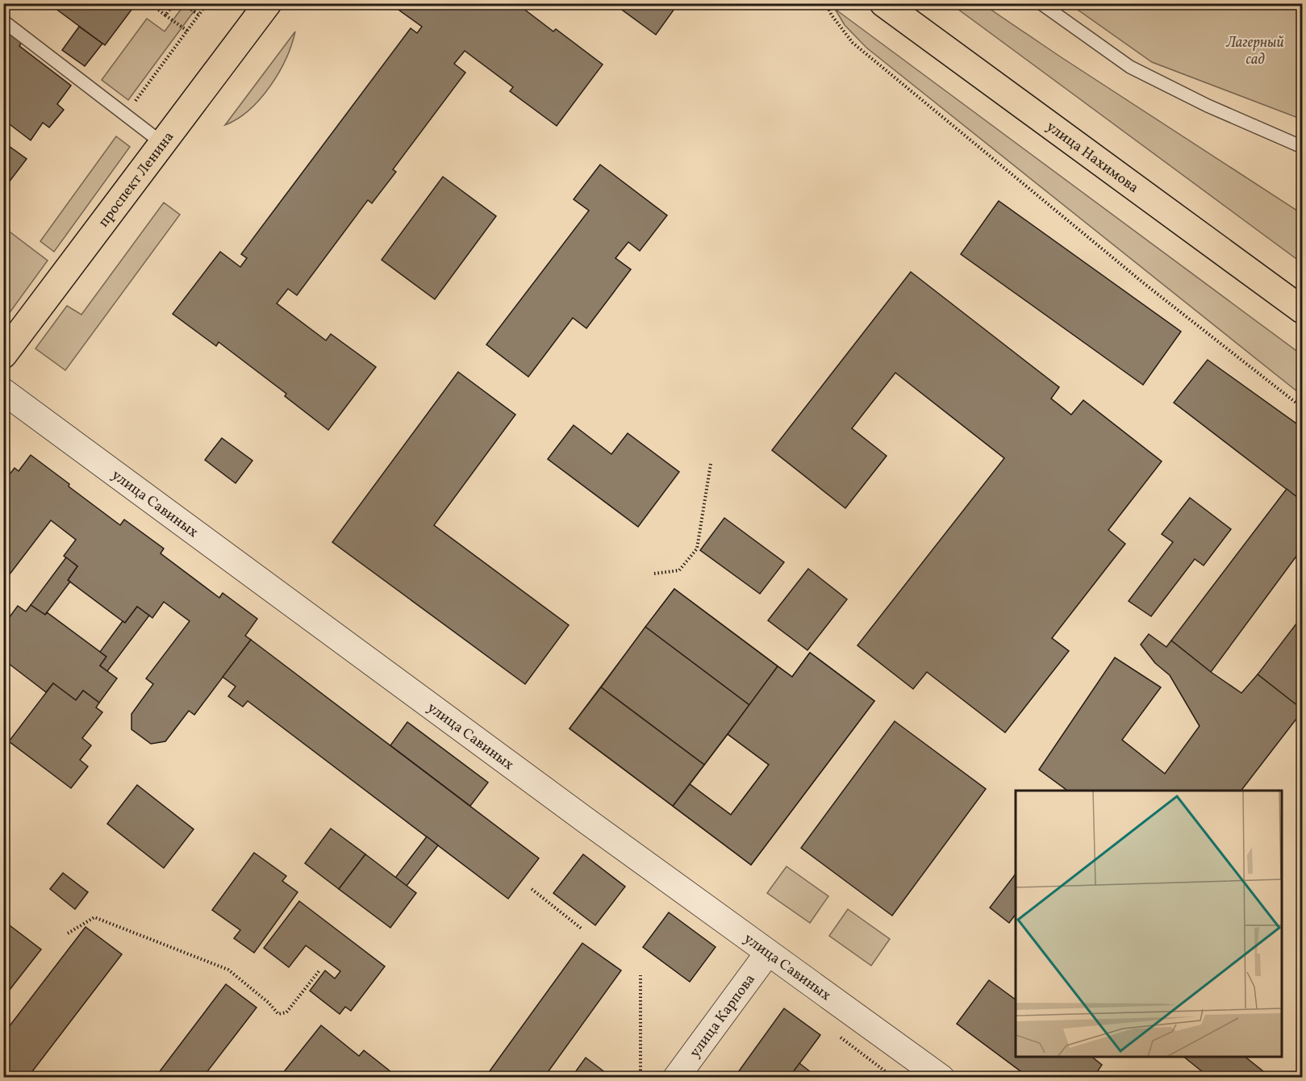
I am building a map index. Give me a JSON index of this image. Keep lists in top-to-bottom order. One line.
{"streets":{"main road":["улица Нахимова","проспект Ленина"],"street":["улица Савиных","улица Карпова"]},"crossings":[["улица Савиных","улица Карпова"]],"parks":["Лагерный сад"]}
